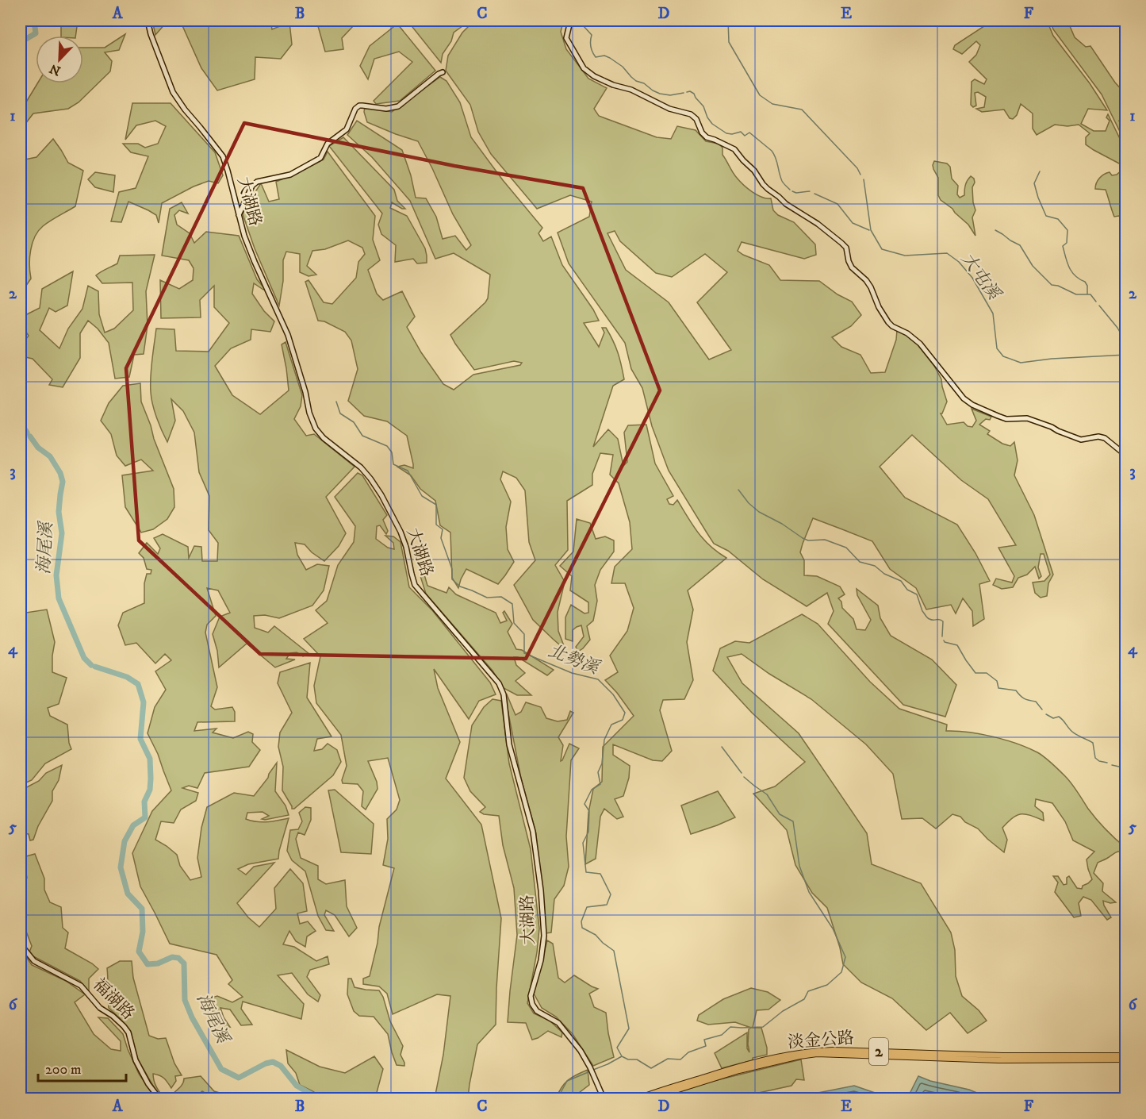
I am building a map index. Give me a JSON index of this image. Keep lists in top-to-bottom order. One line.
{"streets":{"main road":["淡金公路","2"],"street":["大湖路","福湖路"]},"water":["大屯溪","海尾溪","北勢溪"],"scale_bar":"200 m","north":"bottom left","grid":{"columns":["A","B","C","D","E","F"],"rows":["1","2","3","4","5","6"]}}
